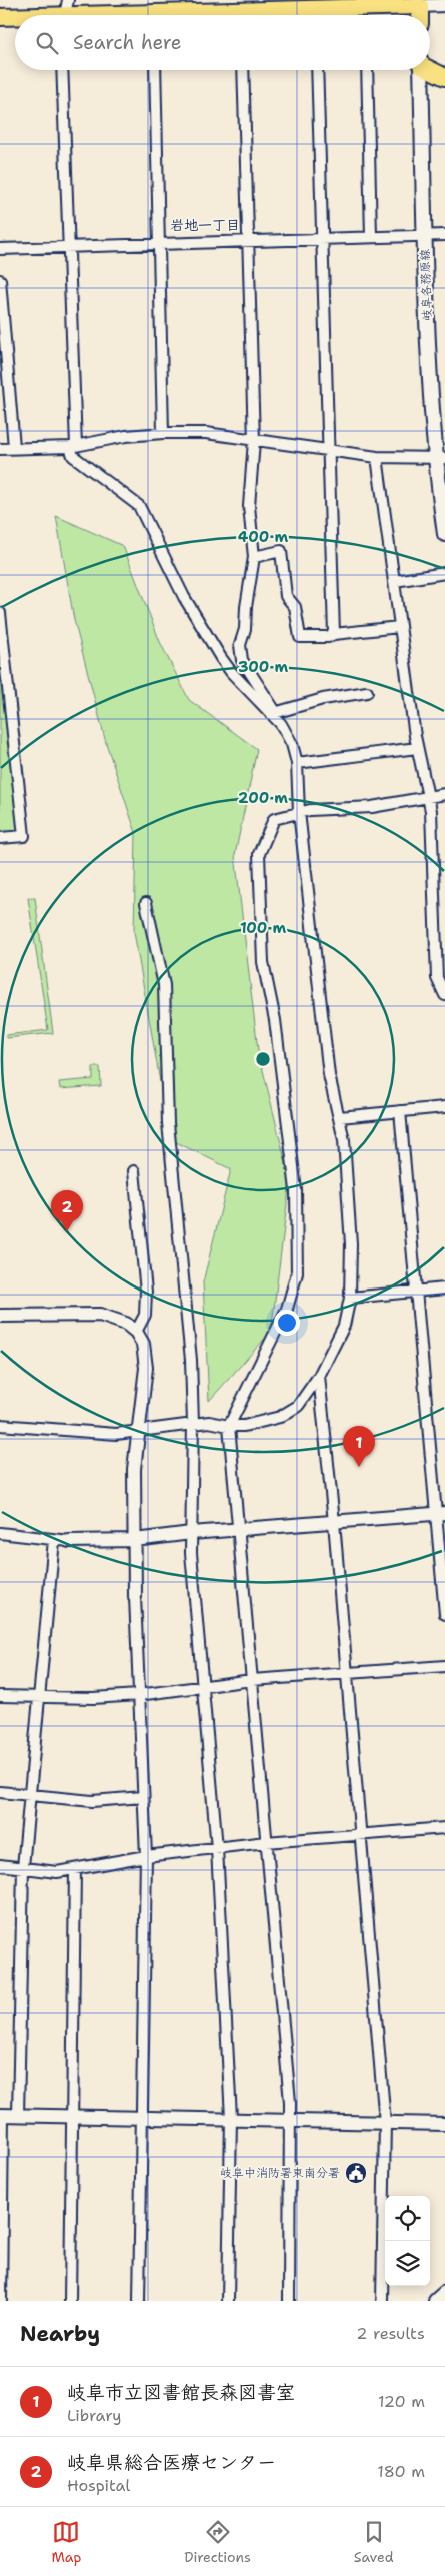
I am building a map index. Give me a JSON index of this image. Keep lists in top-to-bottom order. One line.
{"streets":{"main road":["岐阜各務原線"]},"districts":["岩地一丁目"],"places":{"public building":["岐阜中消防署東南分署"]},"page":{"search":"Search here","pins":["2","1"],"heading":["Nearby","2 results"],"list":[{"mark":"1","name":"岐阜市立図書館長森図書室","note":"Library","value":"120 m"},{"mark":"2","name":"岐阜県総合医療センター","note":"Hospital","value":"180 m"}],"nav":["Map","Directions","Saved"]},"rings":["400 m","300 m","200 m","100 m"]}
